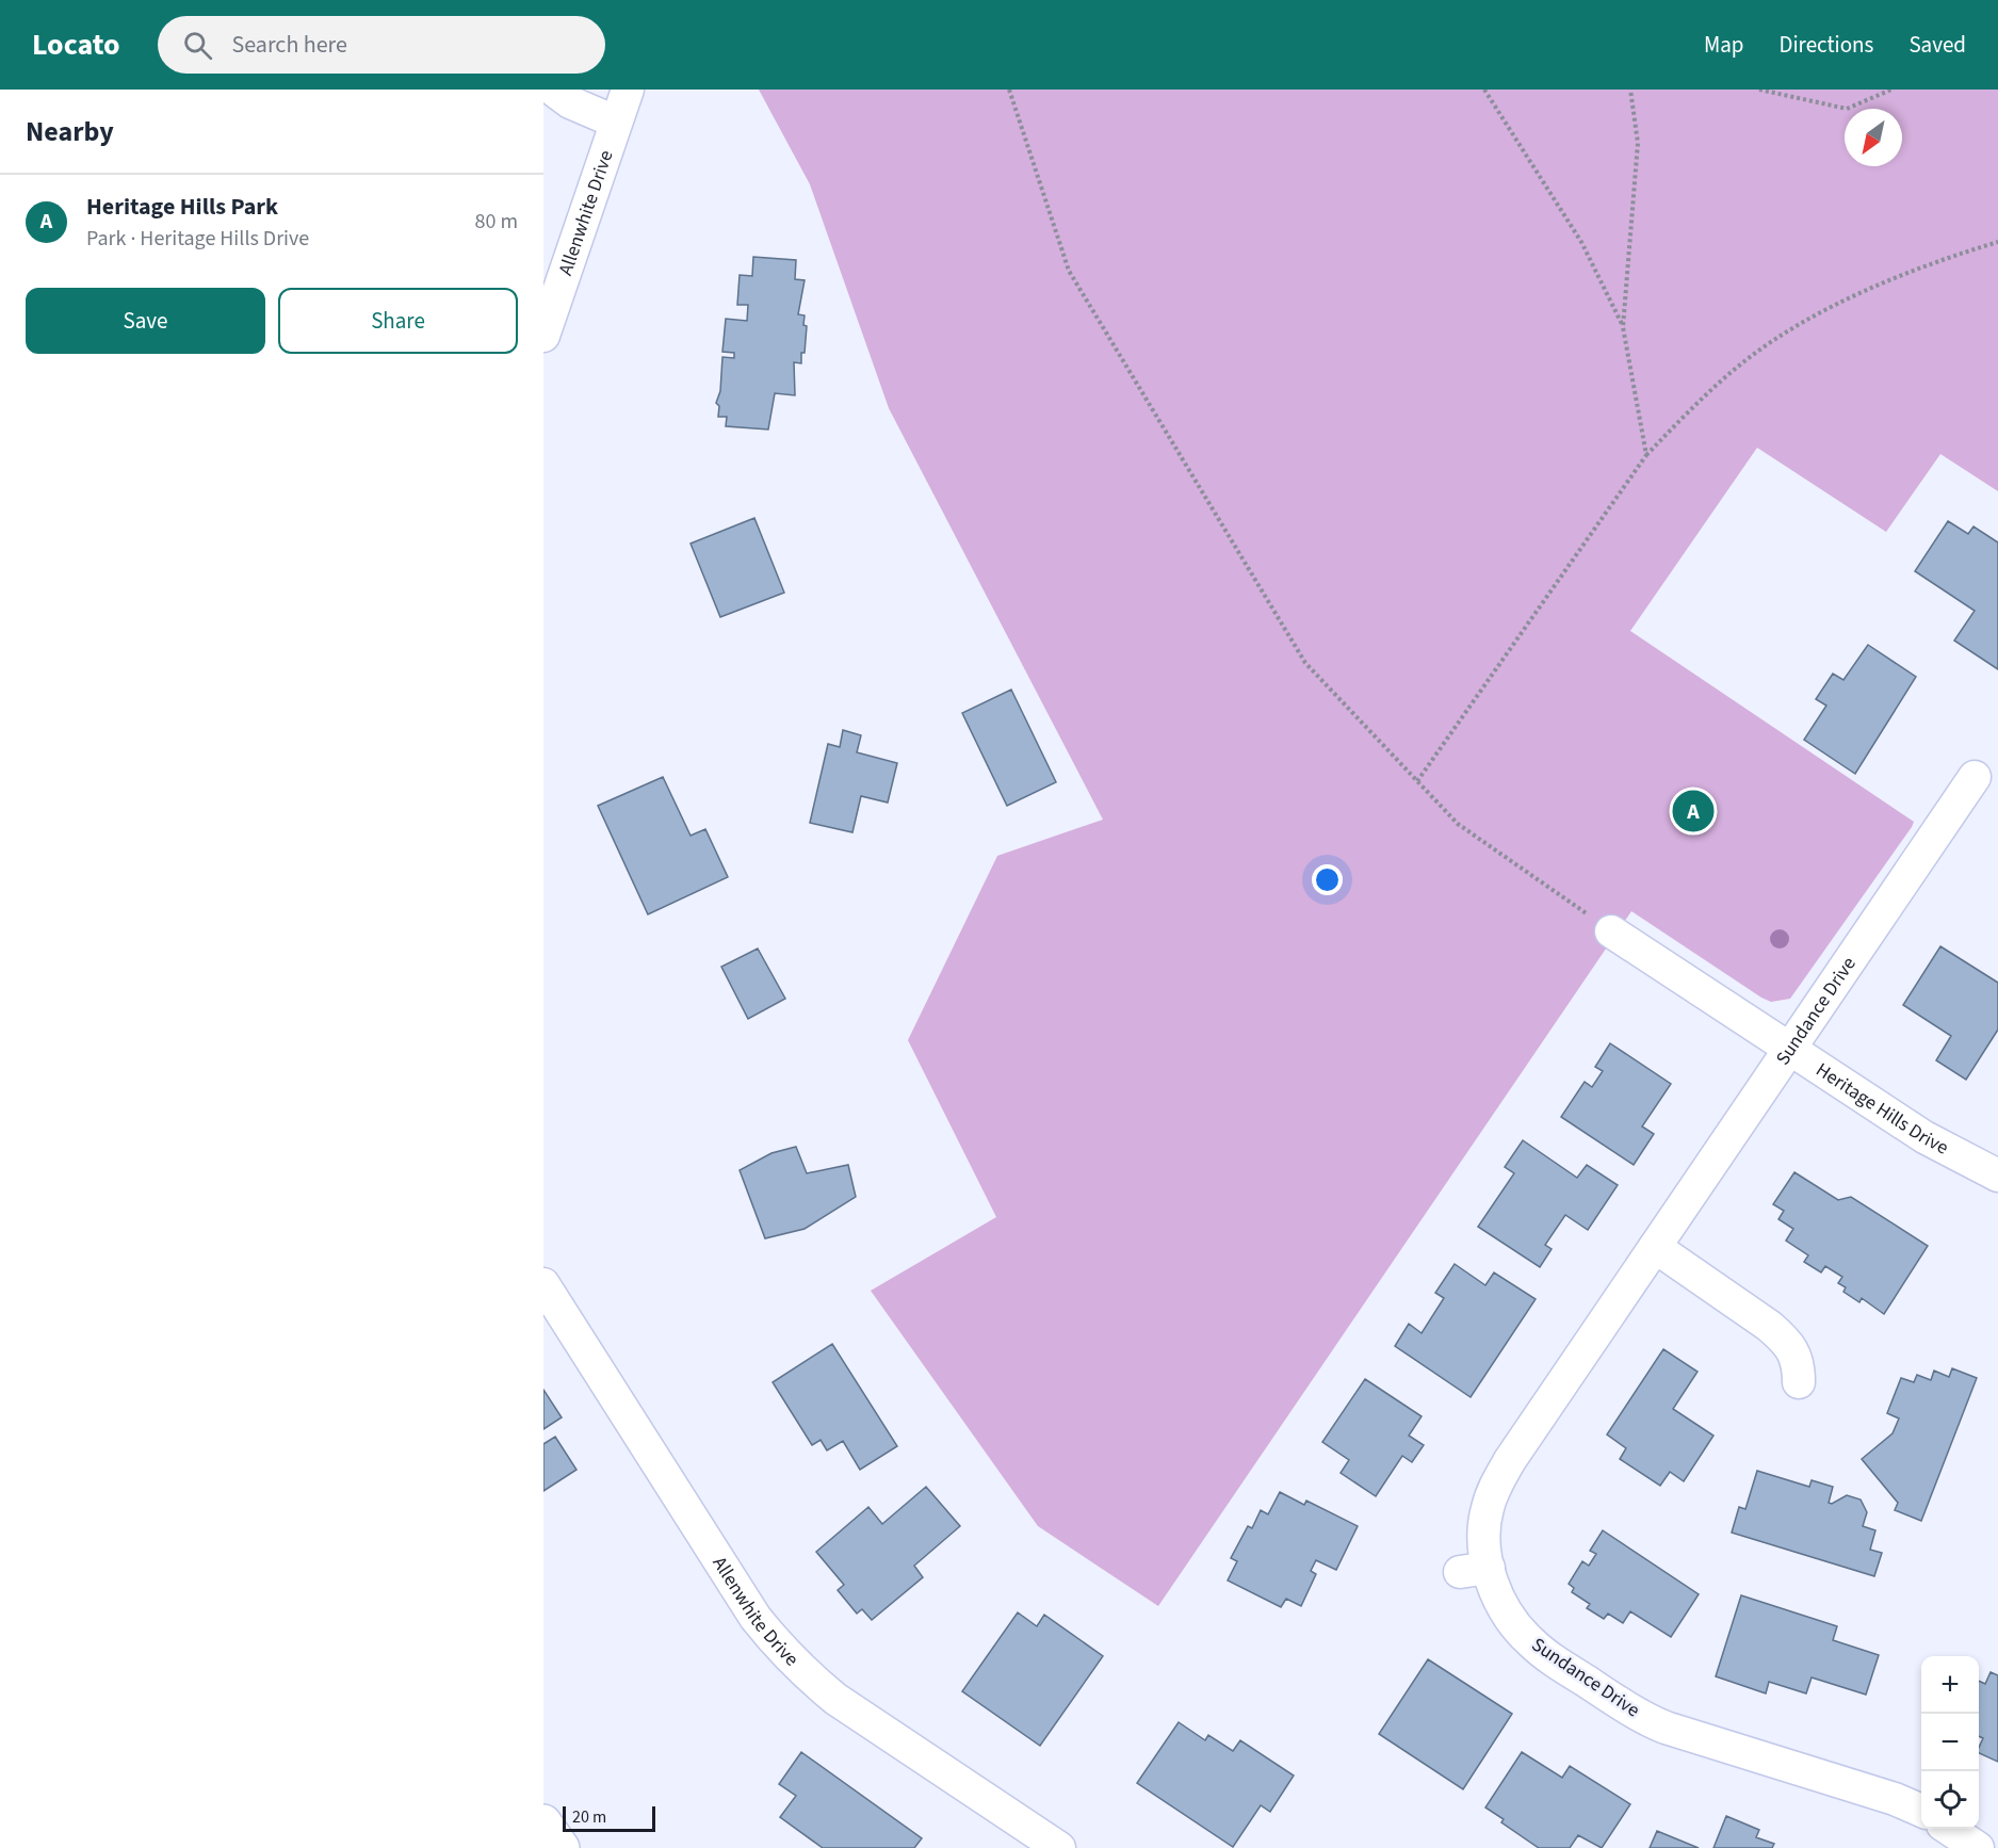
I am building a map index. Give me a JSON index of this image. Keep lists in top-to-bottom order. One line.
{"streets":{"street":["Allenwhite Drive","Sundance Drive","Heritage Hills Drive"]},"crossings":[["Sundance Drive","Heritage Hills Drive"]],"scale_bar":"20 m","north":"bottom left","page":{"header":"Locato","search":"Search here","nav":["Map","Directions","Saved"],"heading":"Nearby","list":[{"mark":"A","name":"Heritage Hills Park","note":"Park · Heritage Hills Drive","value":"80 m"}],"buttons":["Save","Share"],"pins":"A","map_buttons":["+","−"],"scale":"20 m"}}
